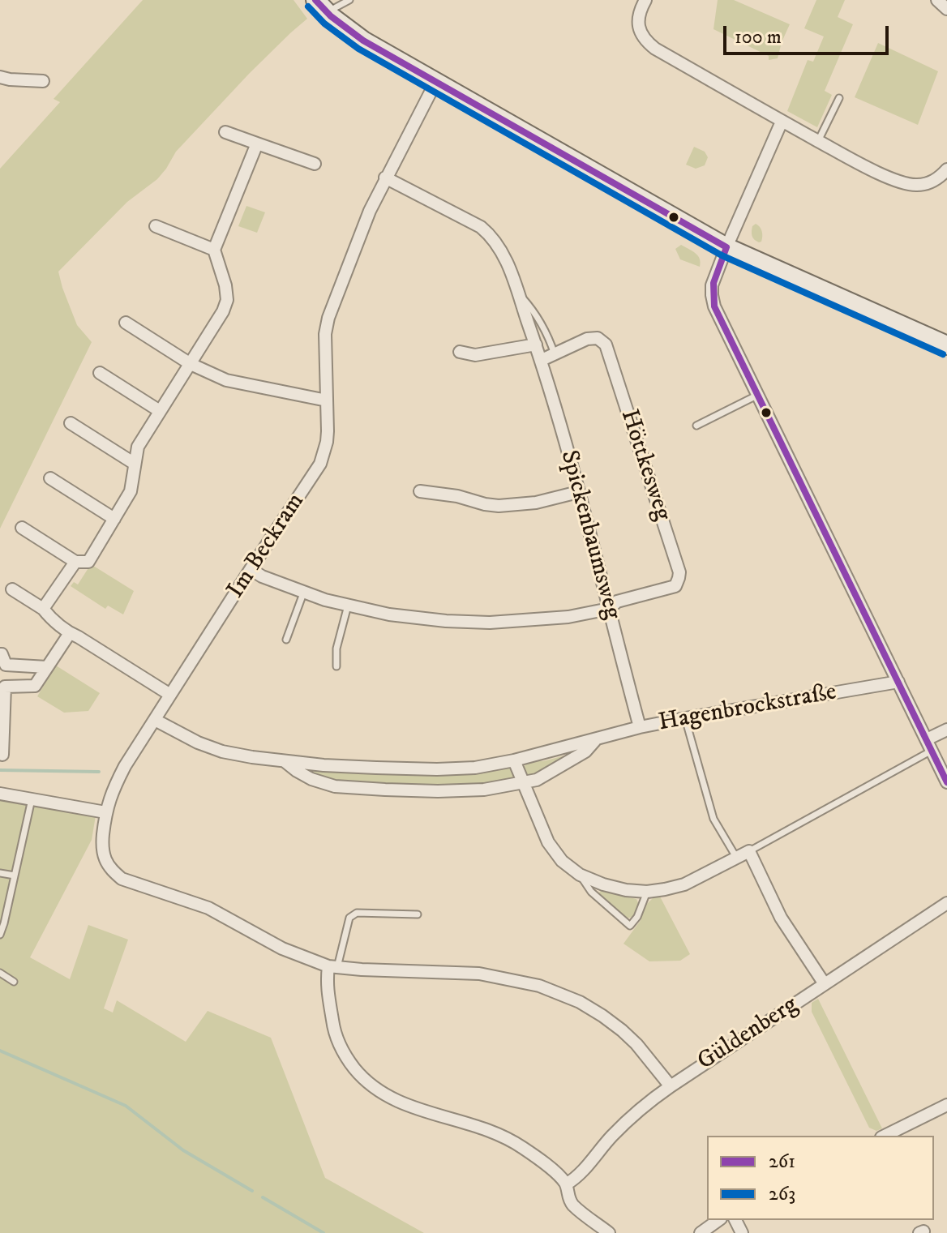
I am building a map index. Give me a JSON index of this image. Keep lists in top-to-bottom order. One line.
{"streets":{"street":["Höttkesweg","Spickenbaumsweg","Im Beckram","Hagenbrockstraße","Güldenberg"]},"crossings":[["Höttkesweg","Spickenbaumsweg"],["Spickenbaumsweg","Im Beckram"],["Spickenbaumsweg","Hagenbrockstraße"],["Im Beckram","Hagenbrockstraße"],["Im Beckram","Güldenberg"]],"lines":["transit line 261","transit line 263"],"legend":["261","263"],"scale_bar":"100 m"}
